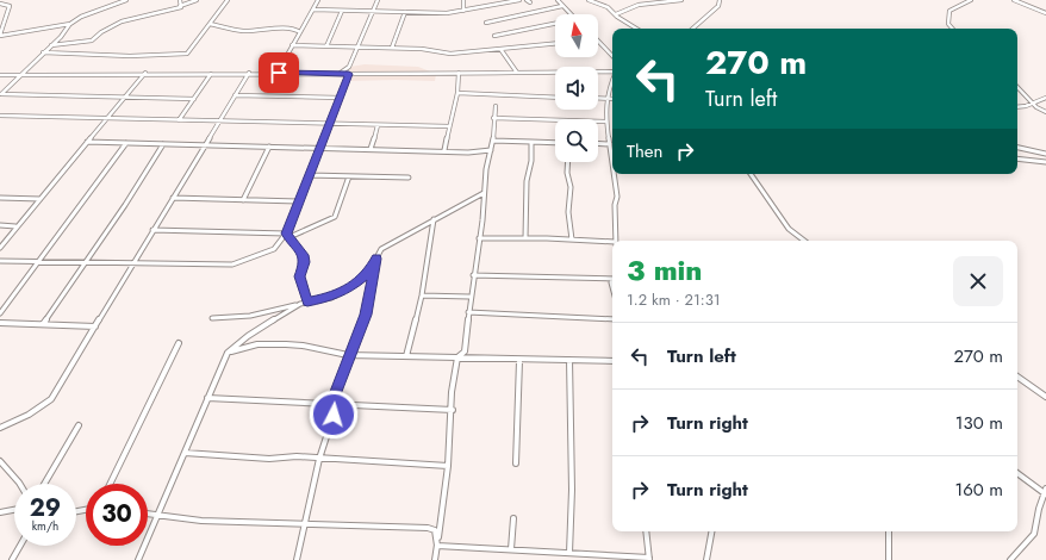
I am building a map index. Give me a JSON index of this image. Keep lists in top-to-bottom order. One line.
{"north":"top","page":{"turn":["270 m","Turn left"],"then":"Then","heading":["3 min","1.2 km · 21:31"],"list":[{"name":"Turn left","value":"270 m"},{"name":"Turn right","value":"130 m"},{"name":"Turn right","value":"160 m"}],"speed":"29 km/h","limit":"30"}}
